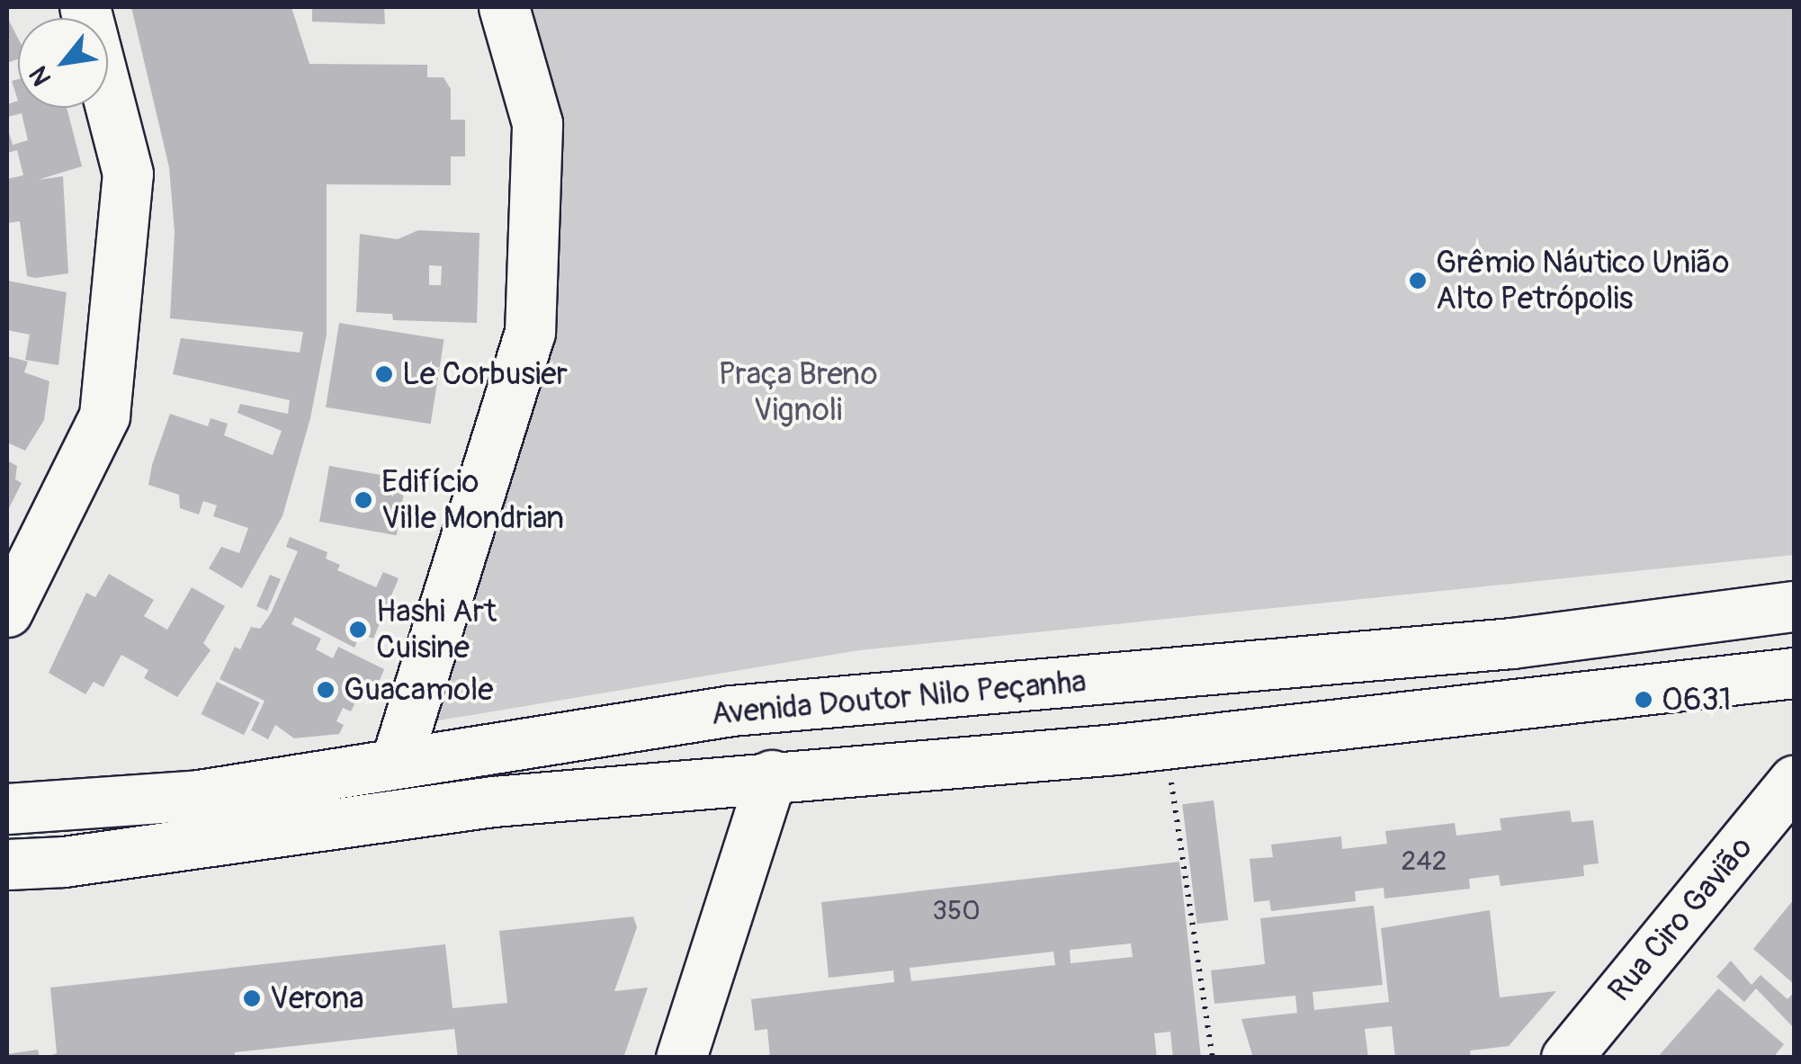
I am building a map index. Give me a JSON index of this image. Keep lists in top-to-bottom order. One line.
{"streets":{"main road":["Avenida Doutor Nilo Peçanha","Rua Ciro Gavião"]},"parks":["Praça Breno Vignoli"],"places":["Grêmio Náutico União Alto Petrópolis","Le Corbusier","Edifício Ville Mondrian","Hashi Art Cuisine","Guacamole","0631","Verona"],"house_numbers":["242","350"],"north":"bottom left"}
